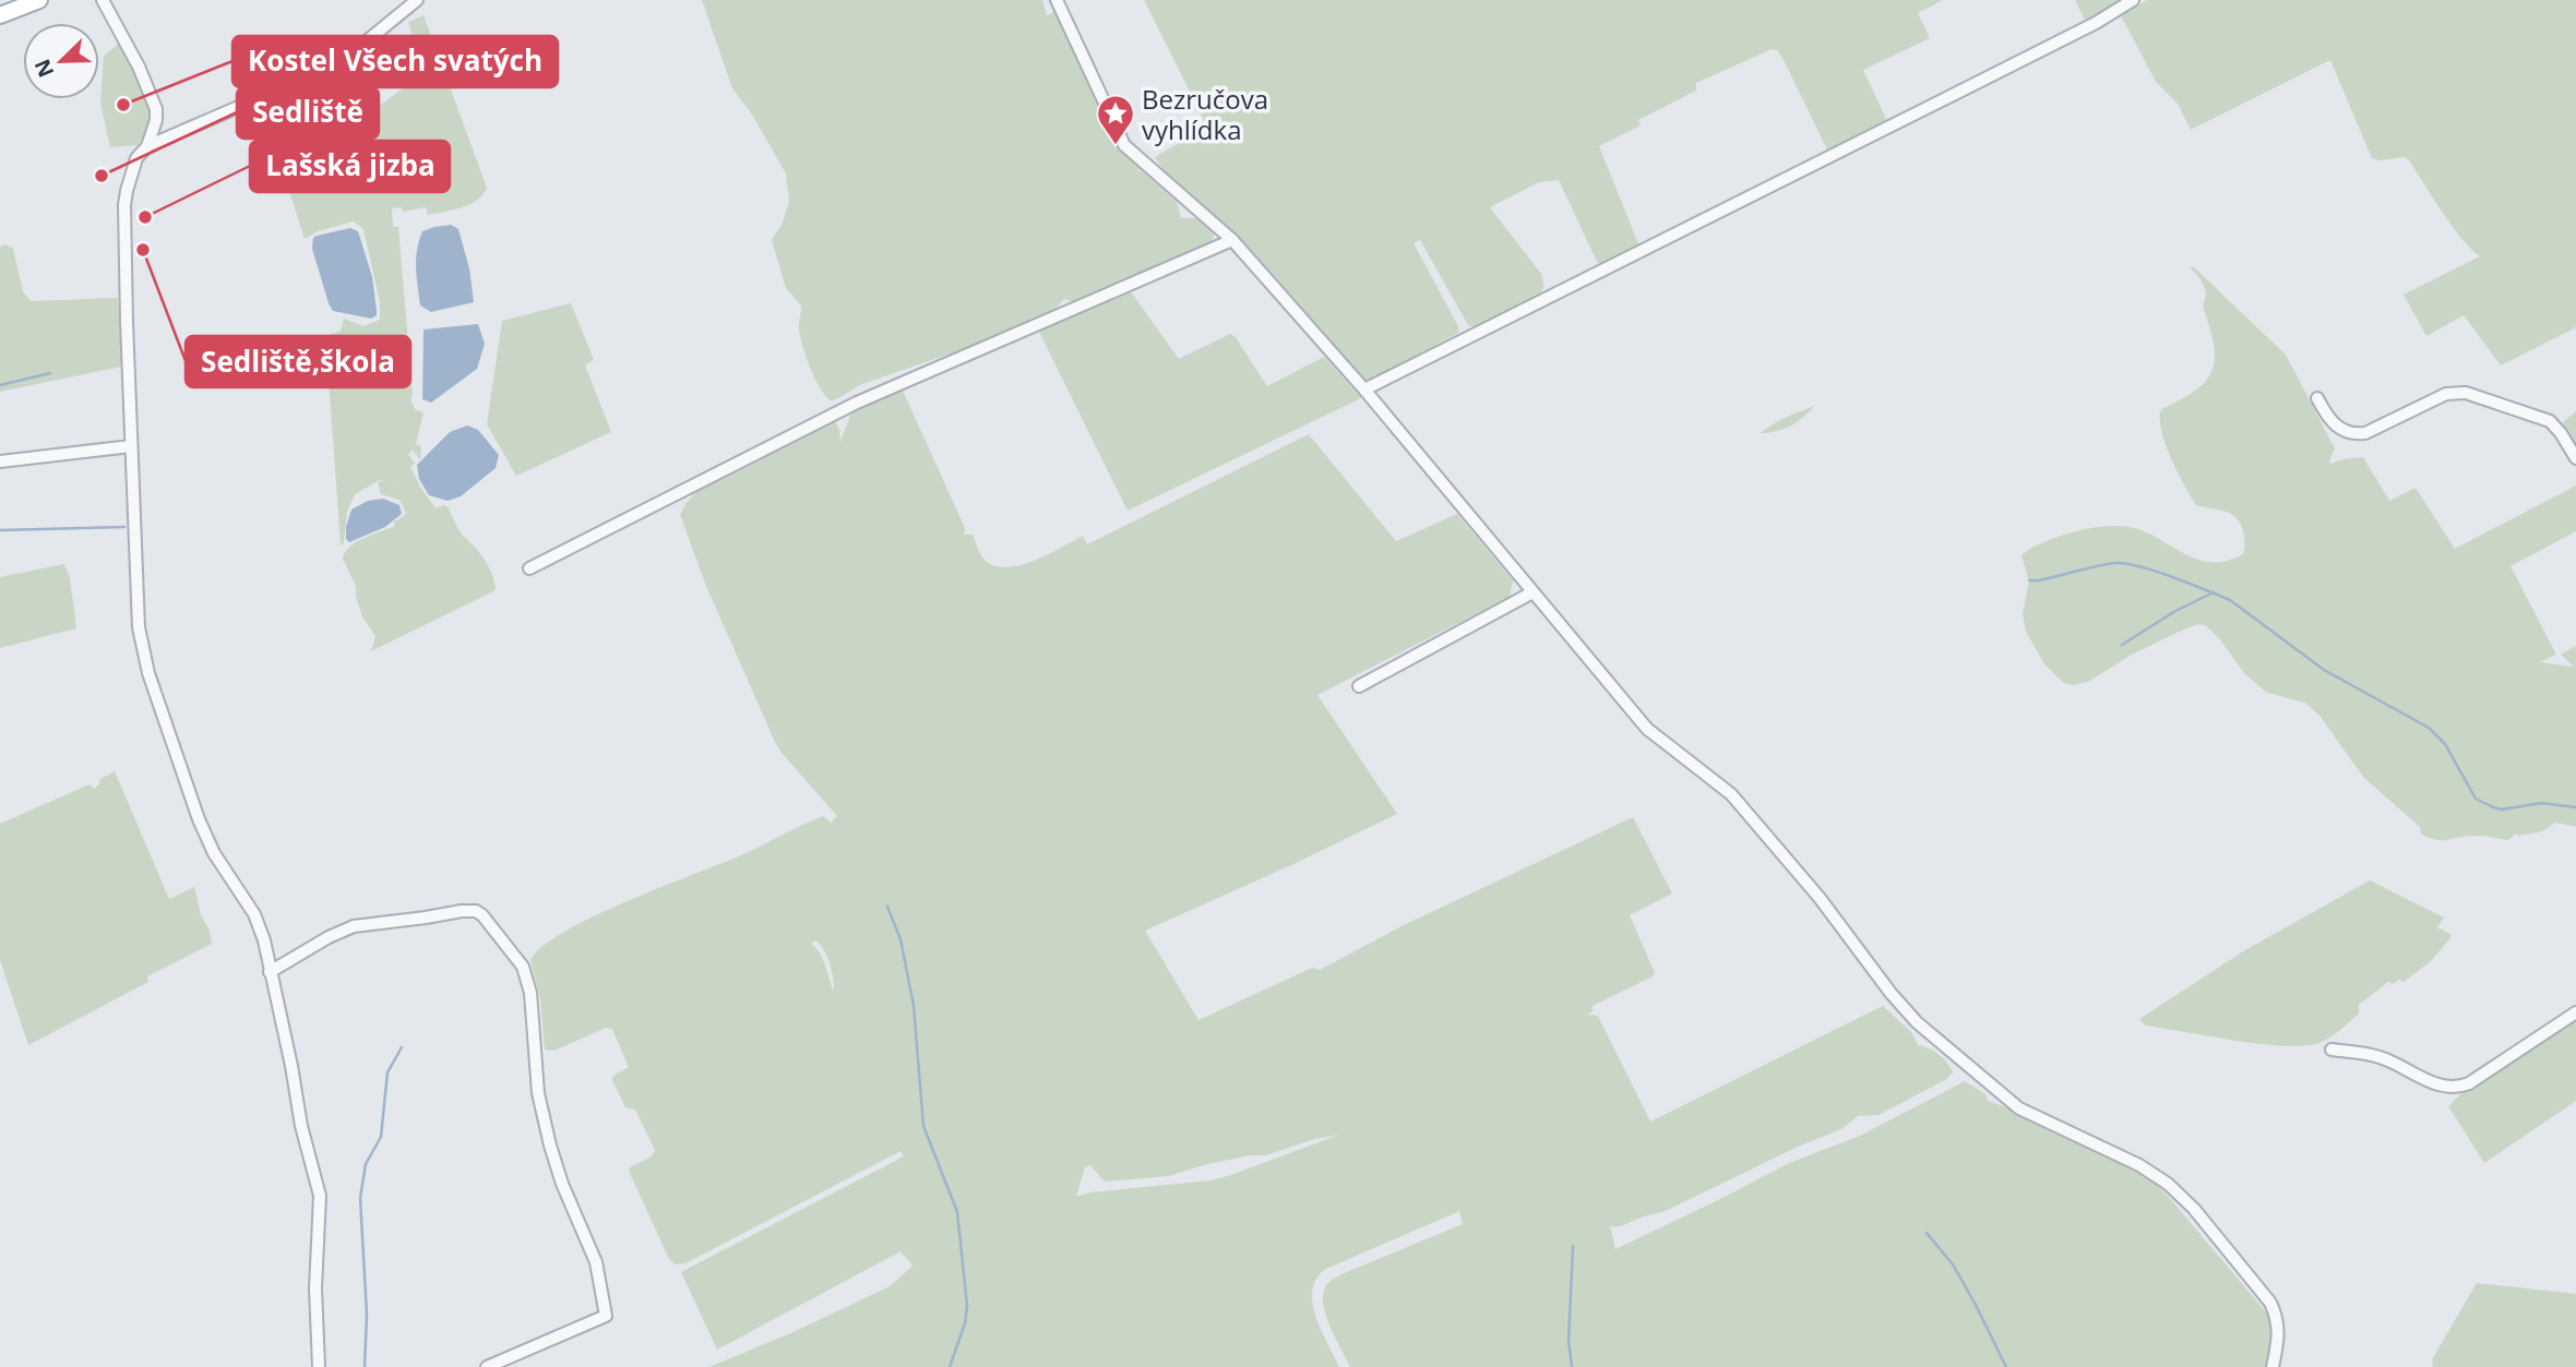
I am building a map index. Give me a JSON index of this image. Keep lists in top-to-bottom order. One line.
{"places":{"other":["Kostel Všech svatých","Sedliště","Lašská jizba","Sedliště,škola"],"place":["Bezručova vyhlídka"]},"north":"bottom left"}
